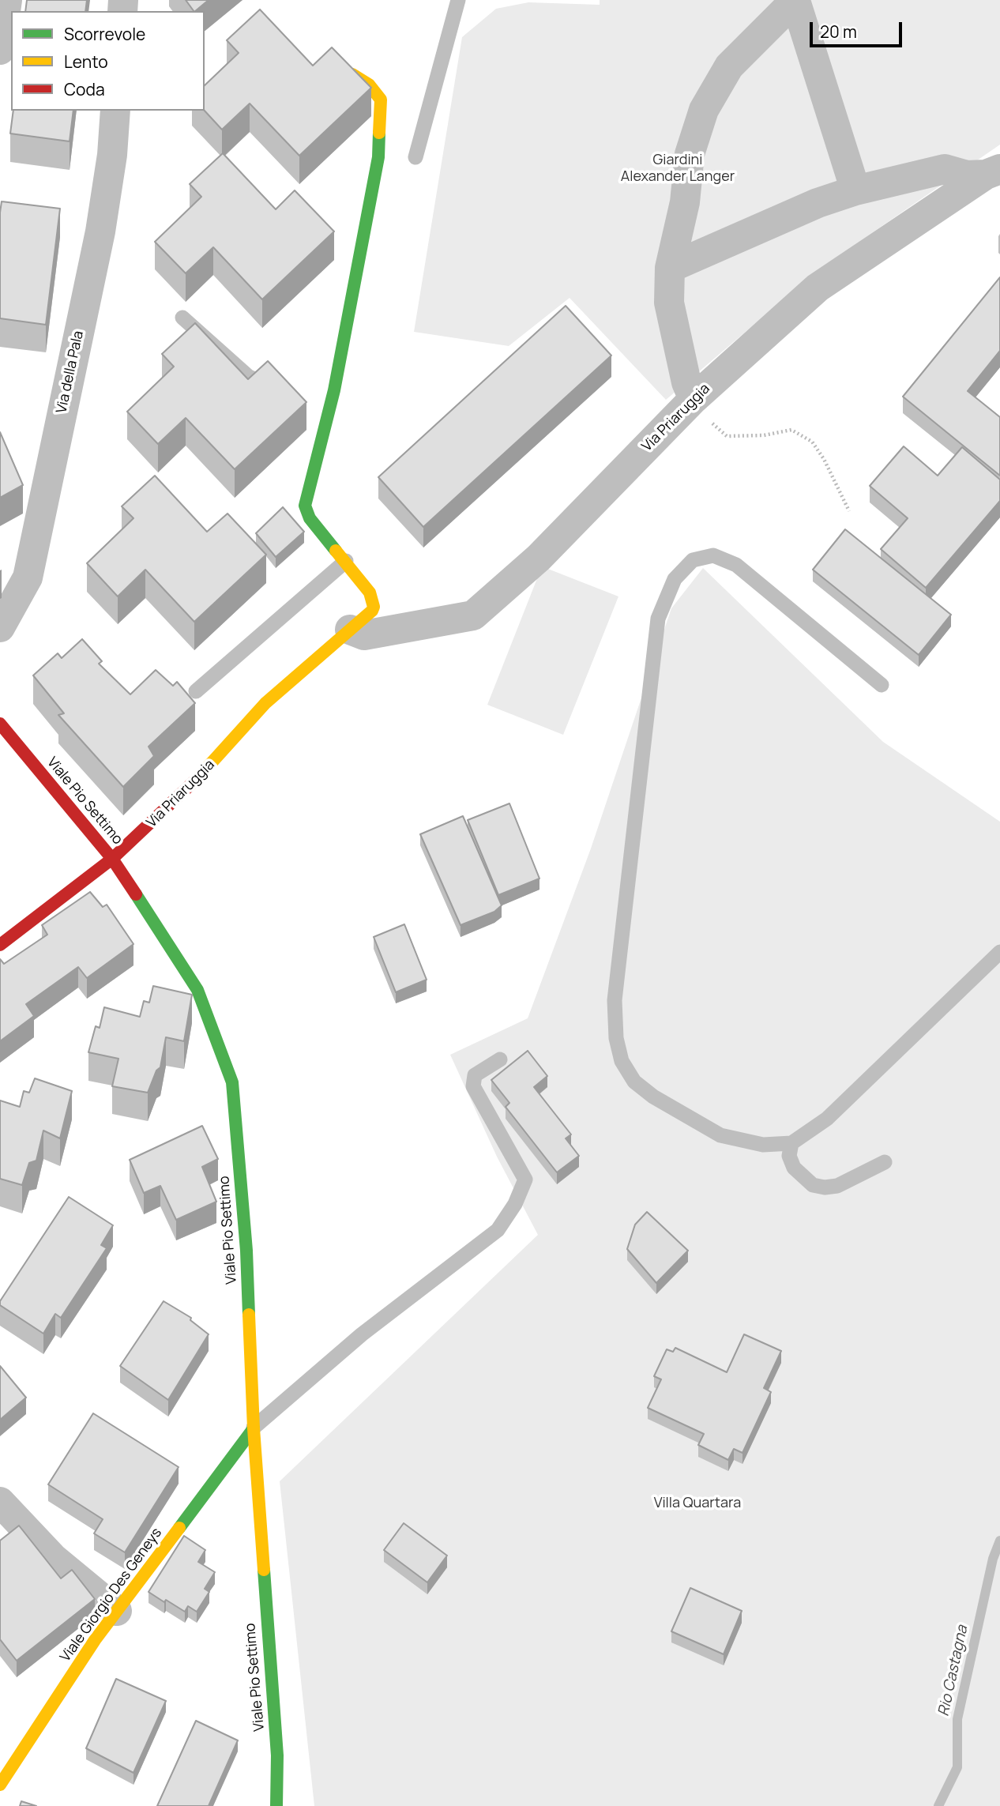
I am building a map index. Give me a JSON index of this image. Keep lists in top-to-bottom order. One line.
{"streets":{"street":["Via della Pala","Via Priaruggia","Viale Pio Settimo","Viale Giorgio Des Geneys"]},"crossings":[["Via Priaruggia","Viale Pio Settimo"],["Viale Pio Settimo","Viale Giorgio Des Geneys"]],"water":["Rio Castagna"],"parks":["Giardini Alexander Langer","Villa Quartara"],"legend":["Scorrevole","Lento","Coda"],"scale_bar":"20 m"}
